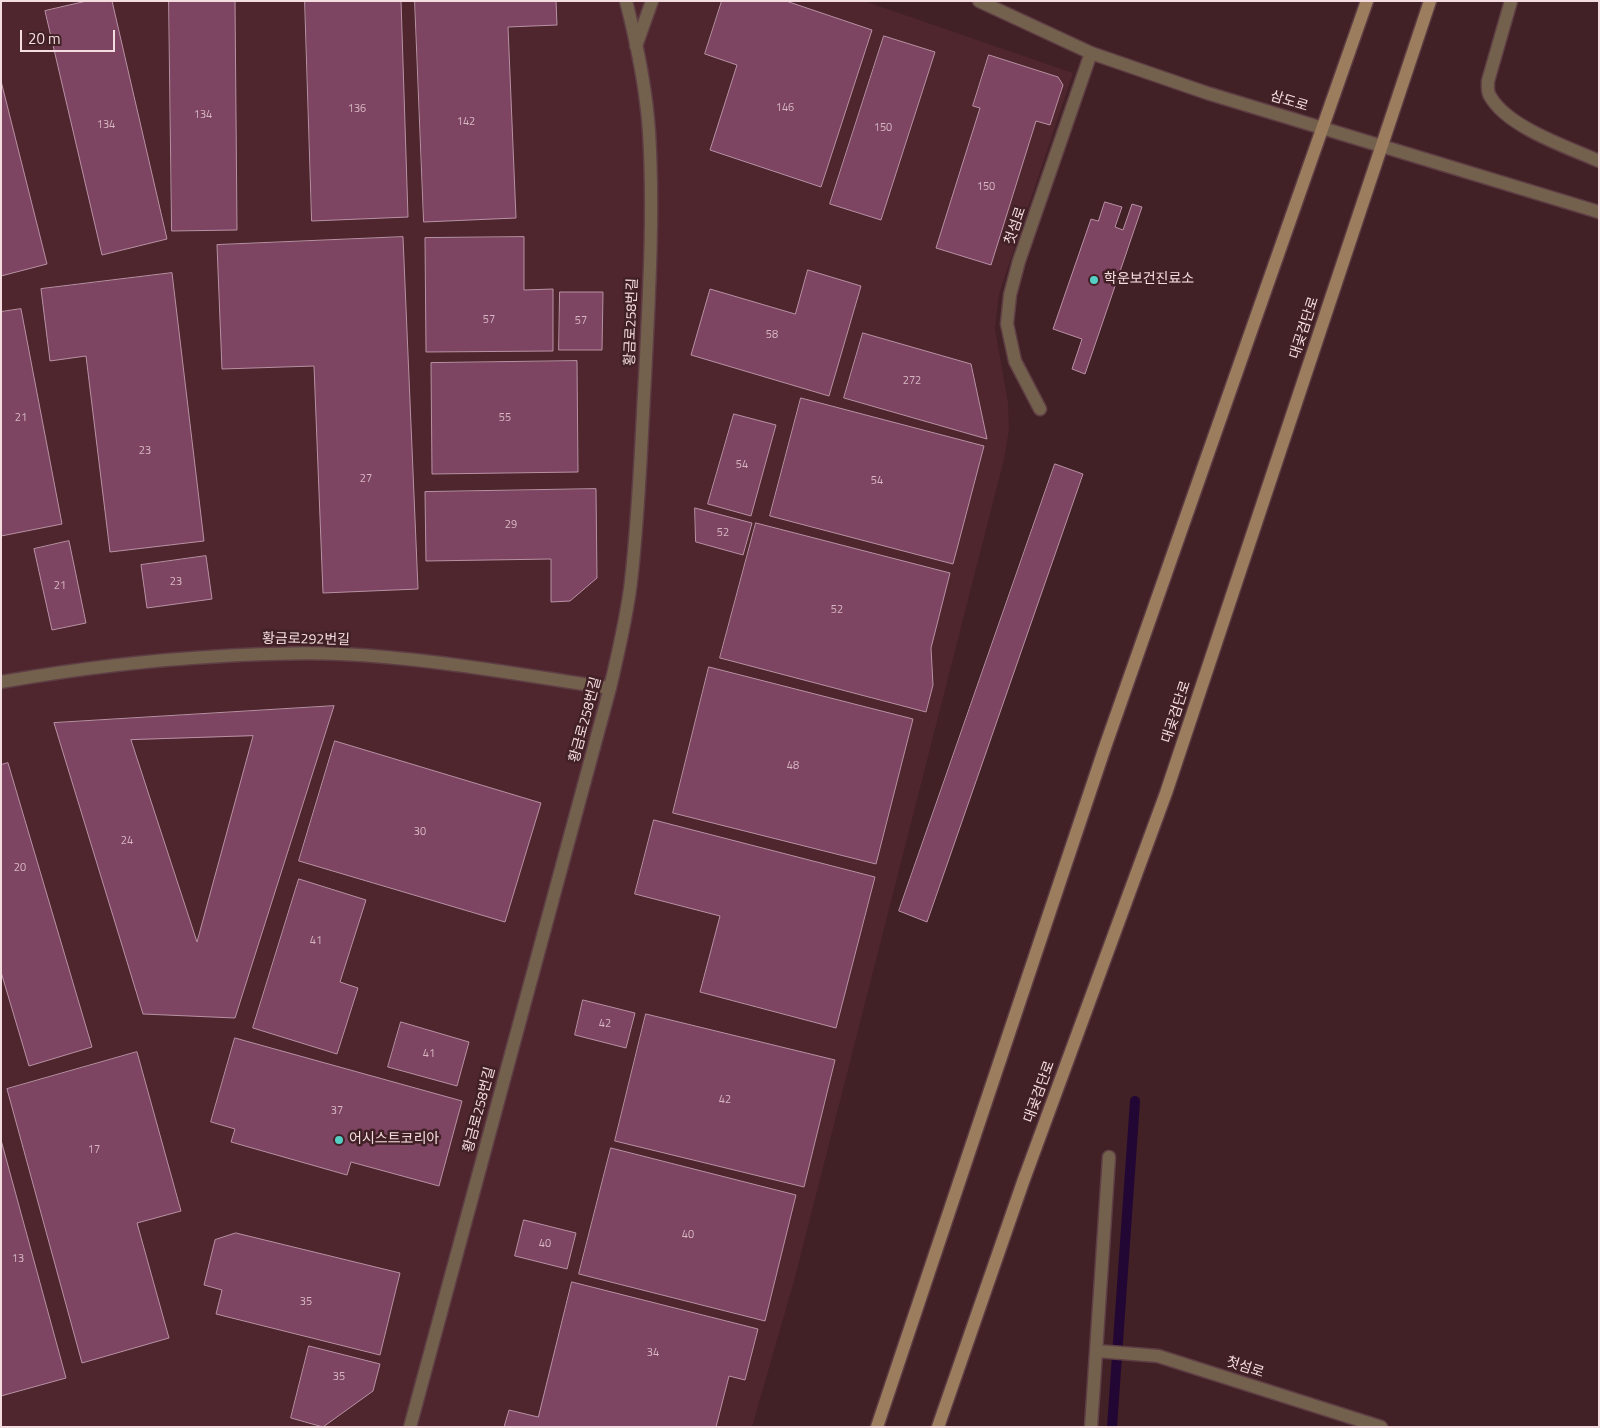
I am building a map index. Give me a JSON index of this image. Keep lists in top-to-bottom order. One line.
{"streets":{"main road":["대곶검단로"],"street":["삼도로","첫섬로","황금로258번길","황금로292번길"]},"crossings":[["삼도로","첫섬로"],["삼도로","대곶검단로"],["황금로258번길","황금로292번길"]],"places":["학운보건진료소","어시스트코리아"],"house_numbers":["146","136","134","142","134","150","150","57","57","58","272","21","55","23","54","27","54","29","52","23","21","52","48","30","24","20","41","42","41","42","37","17","40","40","13","35","34","35"],"scale_bar":"20 m"}
